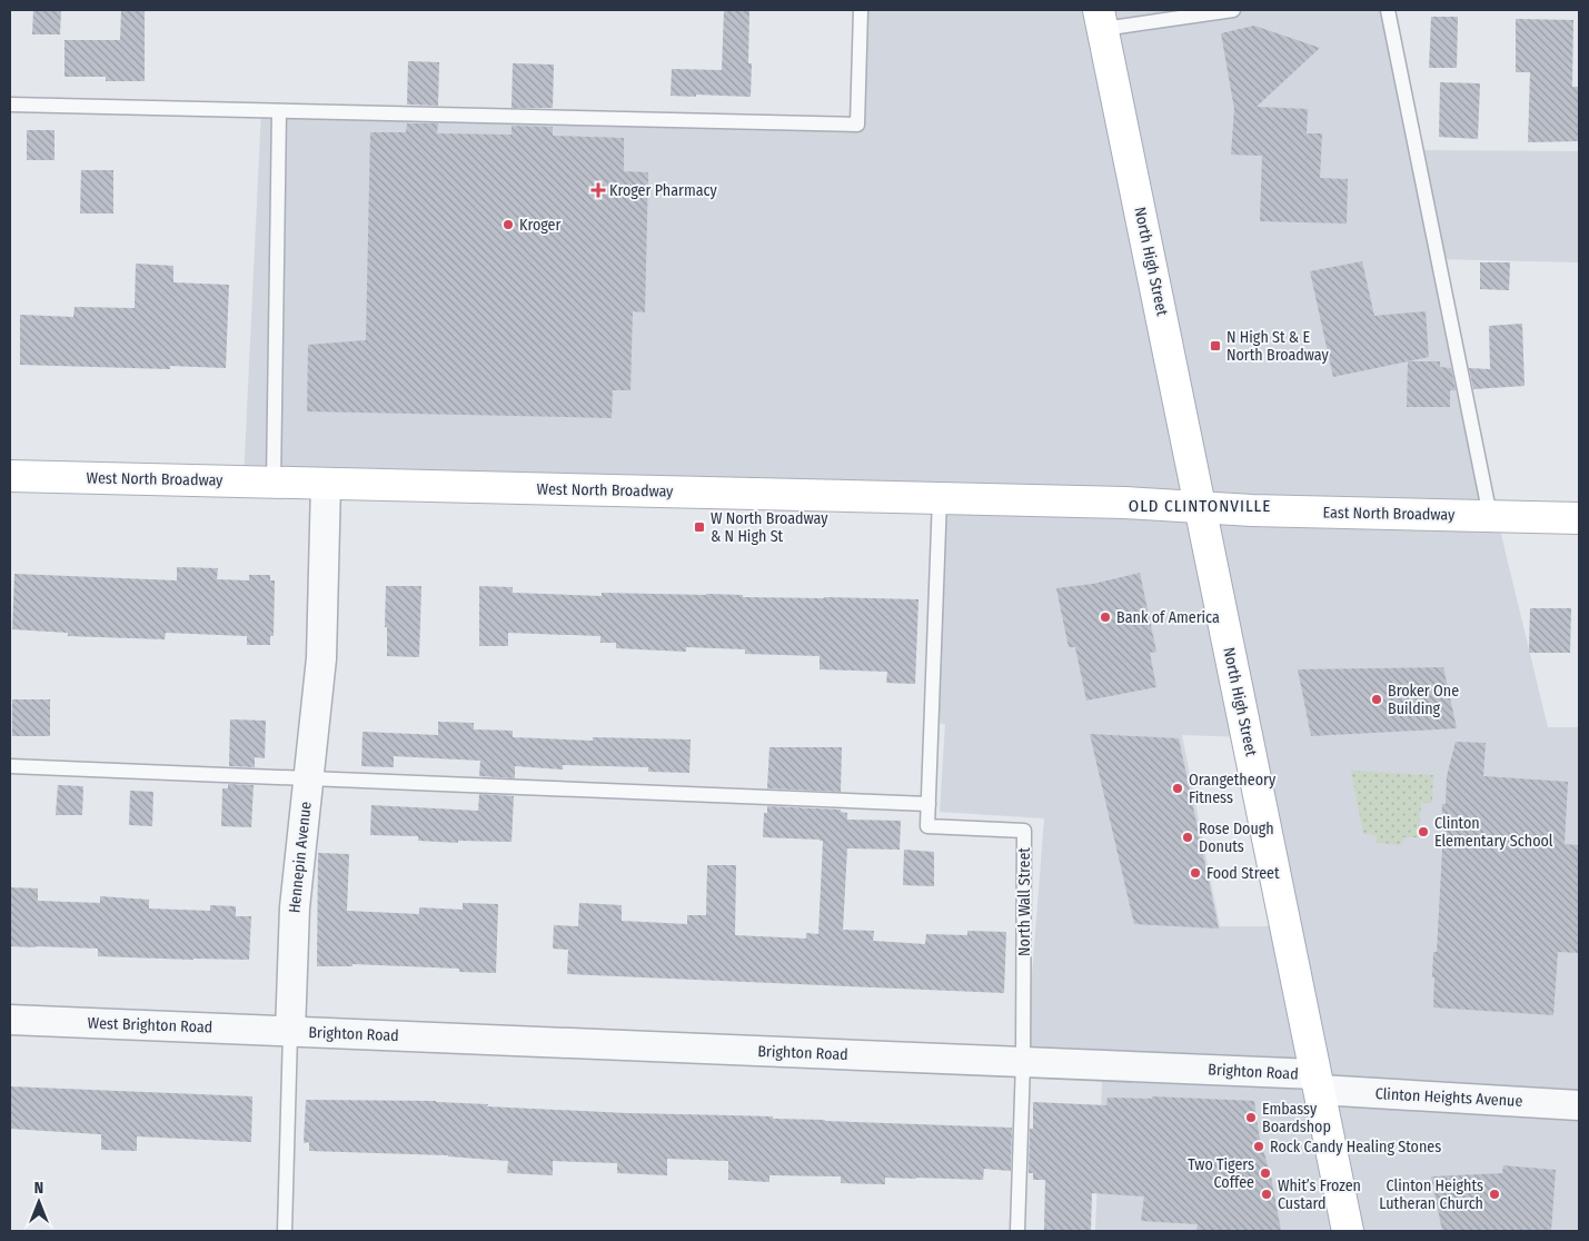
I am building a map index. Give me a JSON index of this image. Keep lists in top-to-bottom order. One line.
{"streets":{"main road":["North High Street","West North Broadway","East North Broadway"],"street":["Hennepin Avenue","West Brighton Road","Brighton Road","Clinton Heights Avenue"],"lane":["North Wall Street"]},"crossings":[["North High Street","West North Broadway"],["North High Street","East North Broadway"],["North High Street","Brighton Road"],["North High Street","Clinton Heights Avenue"],["West North Broadway","East North Broadway"],["West North Broadway","Hennepin Avenue"],["West North Broadway","North Wall Street"],["Hennepin Avenue","West Brighton Road"],["Hennepin Avenue","Brighton Road"],["North Wall Street","Brighton Road"],["West Brighton Road","Brighton Road"],["Brighton Road","Clinton Heights Avenue"]],"districts":["OLD CLINTONVILLE"],"places":{"health":["Kroger Pharmacy"],"other":["Kroger","Bank of America","Broker One Building","Orangetheory Fitness","Clinton Elementary School","Rose Dough Donuts","Food Street","Embassy Boardshop","Rock Candy Healing Stones","Two Tigers Coffee","Whit’s Frozen Custard","Clinton Heights Lutheran Church"],"transit":["N High St & E North Broadway","W North Broadway & N High St"]},"north":"top"}
